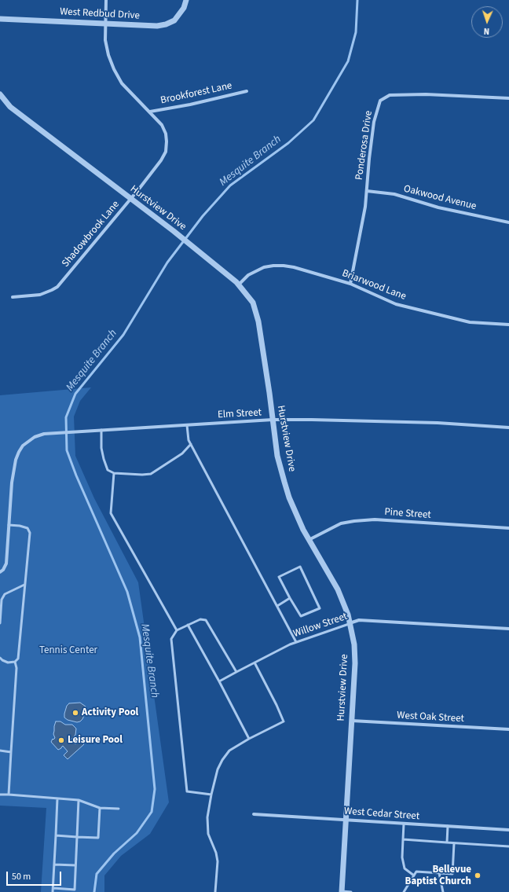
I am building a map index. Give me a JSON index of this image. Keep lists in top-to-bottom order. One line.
{"streets":{"street":["West Redbud Drive","Brookforest Lane","Ponderosa Drive","Oakwood Avenue","Hurstview Drive","Shadowbrook Lane","Briarwood Lane","Elm Street","Pine Street","Willow Street","West Oak Street","West Cedar Street"]},"crossings":[["West Redbud Drive","Shadowbrook Lane"],["Brookforest Lane","Shadowbrook Lane"],["Ponderosa Drive","Oakwood Avenue"],["Ponderosa Drive","Briarwood Lane"],["Hurstview Drive","Shadowbrook Lane"],["Hurstview Drive","Briarwood Lane"],["Hurstview Drive","Elm Street"],["Hurstview Drive","Pine Street"],["Hurstview Drive","Willow Street"],["Hurstview Drive","West Oak Street"],["Hurstview Drive","West Cedar Street"]],"water":["Mesquite Branch"],"parks":["Tennis Center"],"places":["Activity Pool","Leisure Pool","Bellevue Baptist Church"],"scale_bar":"50 m","north":"bottom"}
